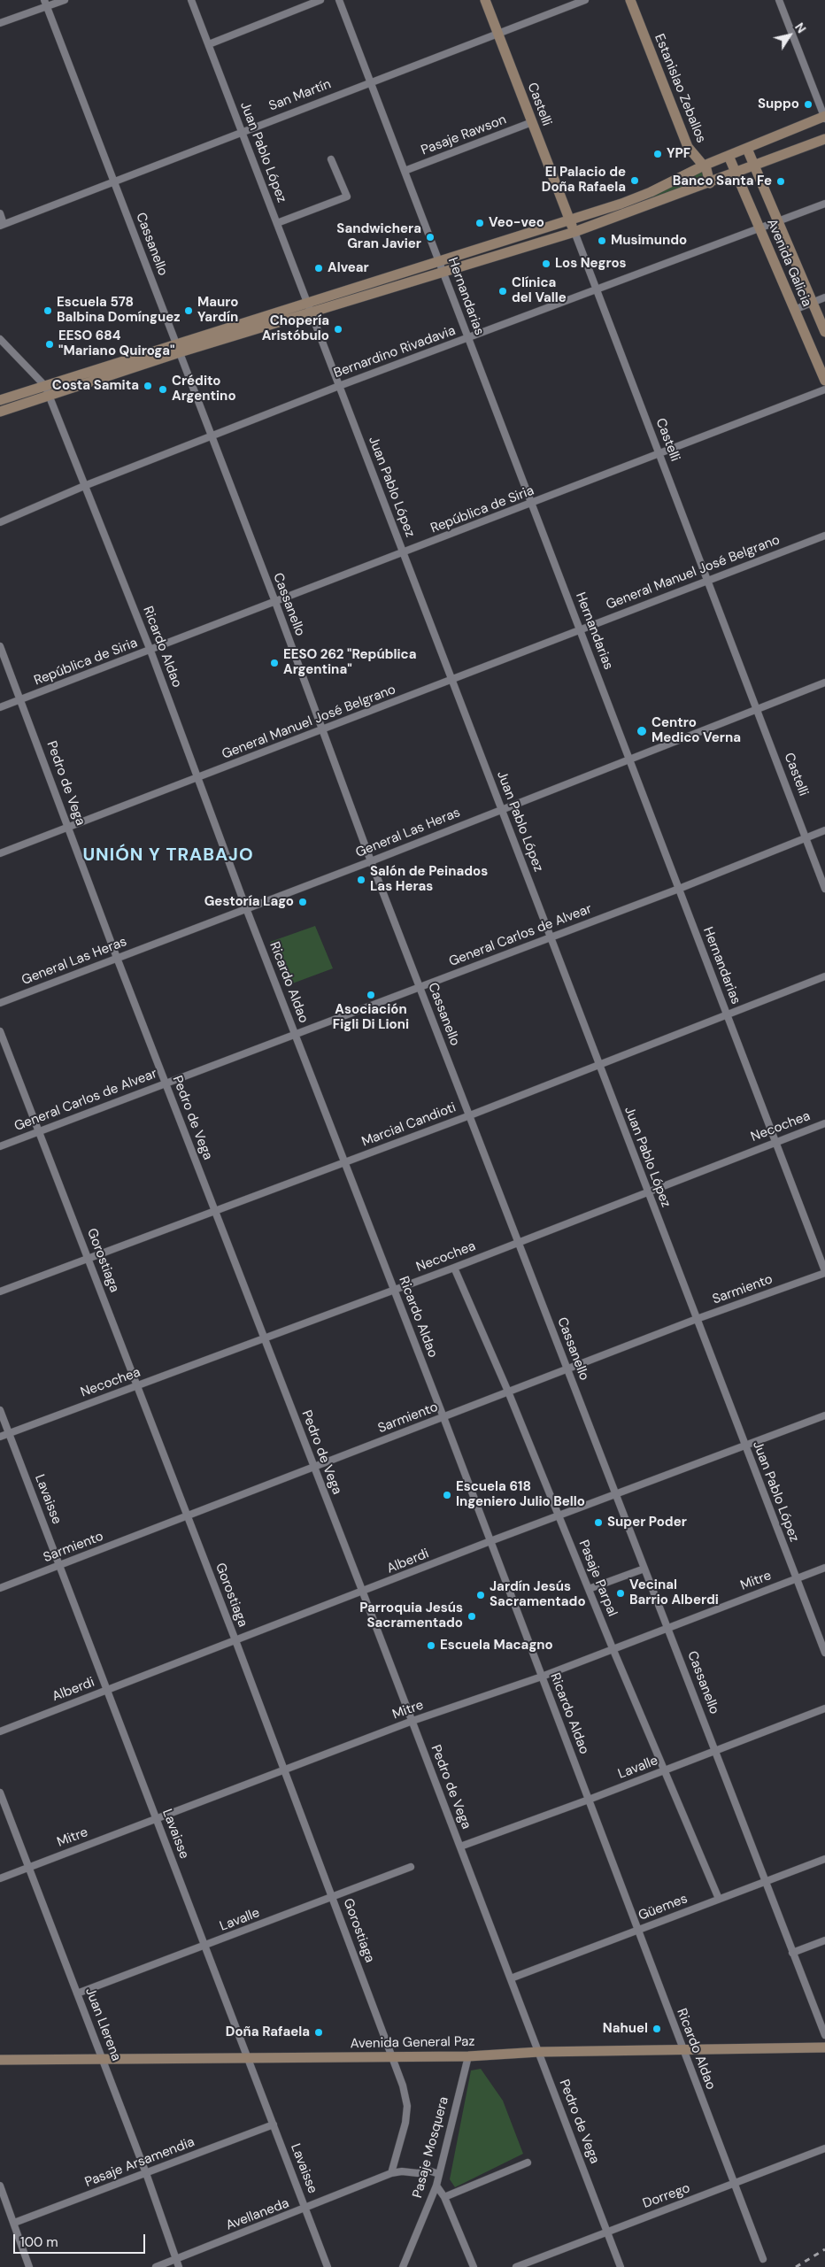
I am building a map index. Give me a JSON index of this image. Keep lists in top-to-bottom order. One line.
{"streets":{"main road":["Estanislao Zeballos","Castelli","Avenida Galicia","Avenida General Paz"],"street":["San Martín","Pasaje Rawson","Juan Pablo López","Cassanello","Hernandarias","Bernardino Rivadavia","República de Siria","General Manuel José Belgrano","Ricardo Aldao","Pedro de Vega","General Las Heras","General Carlos de Alvear","Marcial Candioti","Necochea","Gorostiaga","Sarmiento","Lavaisse","Alberdi","Pasaje Parpal","Mitre","Lavalle","Güemes","Juan Llerena","Pasaje Mosquera","Pasaje Arsamendia","Dorrego","Avellaneda"]},"crossings":[["San Martín","Castelli"],["San Martín","Juan Pablo López"],["San Martín","Cassanello"],["San Martín","Hernandarias"],["Castelli","Pasaje Rawson"],["Castelli","Bernardino Rivadavia"],["Castelli","República de Siria"],["Castelli","General Manuel José Belgrano"],["Castelli","General Las Heras"],["Castelli","General Carlos de Alvear"],["Pasaje Rawson","Hernandarias"],["Juan Pablo López","Bernardino Rivadavia"],["Juan Pablo López","República de Siria"],["Juan Pablo López","General Manuel José Belgrano"],["Juan Pablo López","General Las Heras"],["Juan Pablo López","General Carlos de Alvear"],["Juan Pablo López","Marcial Candioti"],["Juan Pablo López","Necochea"],["Juan Pablo López","Sarmiento"],["Juan Pablo López","Alberdi"],["Juan Pablo López","Mitre"],["Cassanello","Bernardino Rivadavia"],["Cassanello","República de Siria"],["Cassanello","General Manuel José Belgrano"],["Cassanello","General Las Heras"],["Cassanello","General Carlos de Alvear"],["Cassanello","Marcial Candioti"],["Cassanello","Necochea"],["Cassanello","Sarmiento"],["Cassanello","Alberdi"],["Cassanello","Mitre"],["Cassanello","Lavalle"],["Cassanello","Güemes"],["Avenida Galicia","Bernardino Rivadavia"],["Hernandarias","Bernardino Rivadavia"],["Hernandarias","República de Siria"],["Hernandarias","General Manuel José Belgrano"],["Hernandarias","General Las Heras"],["Hernandarias","General Carlos de Alvear"],["Hernandarias","Marcial Candioti"],["Hernandarias","Necochea"],["Hernandarias","Sarmiento"],["Bernardino Rivadavia","Ricardo Aldao"],["República de Siria","Ricardo Aldao"],["República de Siria","Pedro de Vega"],["General Manuel José Belgrano","Ricardo Aldao"],["General Manuel José Belgrano","Pedro de Vega"],["Ricardo Aldao","General Las Heras"],["Ricardo Aldao","General Carlos de Alvear"],["Ricardo Aldao","Marcial Candioti"],["Ricardo Aldao","Necochea"],["Ricardo Aldao","Sarmiento"],["Ricardo Aldao","Alberdi"],["Ricardo Aldao","Mitre"],["Ricardo Aldao","Lavalle"],["Ricardo Aldao","Güemes"],["Ricardo Aldao","Avenida General Paz"],["Ricardo Aldao","Dorrego"],["Pedro de Vega","General Las Heras"],["Pedro de Vega","General Carlos de Alvear"],["Pedro de Vega","Marcial Candioti"],["Pedro de Vega","Necochea"],["Pedro de Vega","Sarmiento"],["Pedro de Vega","Alberdi"],["Pedro de Vega","Mitre"],["Pedro de Vega","Lavalle"],["Pedro de Vega","Güemes"],["Pedro de Vega","Avenida General Paz"],["Pedro de Vega","Dorrego"],["General Carlos de Alvear","Gorostiaga"],["Marcial Candioti","Gorostiaga"],["Necochea","Gorostiaga"],["Necochea","Lavaisse"],["Necochea","Pasaje Parpal"],["Gorostiaga","Sarmiento"],["Gorostiaga","Alberdi"],["Gorostiaga","Mitre"],["Gorostiaga","Lavalle"],["Gorostiaga","Avenida General Paz"],["Gorostiaga","Avellaneda"],["Sarmiento","Lavaisse"],["Sarmiento","Pasaje Parpal"],["Lavaisse","Alberdi"],["Lavaisse","Mitre"],["Lavaisse","Lavalle"],["Lavaisse","Avenida General Paz"],["Lavaisse","Pasaje Arsamendia"],["Lavaisse","Avellaneda"],["Alberdi","Pasaje Parpal"],["Pasaje Parpal","Mitre"],["Pasaje Parpal","Lavalle"],["Pasaje Parpal","Güemes"],["Mitre","Juan Llerena"],["Lavalle","Juan Llerena"],["Juan Llerena","Avenida General Paz"],["Juan Llerena","Pasaje Arsamendia"],["Juan Llerena","Avellaneda"],["Avenida General Paz","Pasaje Mosquera"],["Pasaje Mosquera","Avellaneda"]],"districts":["UNIÓN Y TRABAJO"],"places":["Suppo","YPF","El Palacio de Doña Rafaela","Banco Santa Fe","Veo-veo","Sandwichera Gran Javier","Musimundo","Los Negros","Alvear","Clínica del Valle","Escuela 578 Balbina Domínguez","Mauro Yardín","Chopería Aristóbulo","EESO 684 \"Mariano Quiroga\"","Costa Samita","Crédito Argentino","EESO 262 \"República Argentina\"","Centro Medico Verna","Salón de Peinados Las Heras","Gestoría Lago","Asociación Figli Di Lioni","Escuela 618 Ingeniero Julio Bello","Super Poder","Vecinal Barrio Alberdi","Jardín Jesús Sacramentado","Parroquia Jesús Sacramentado","Escuela Macagno","Nahuel","Doña Rafaela"],"scale_bar":"100 m","north":"top right"}
